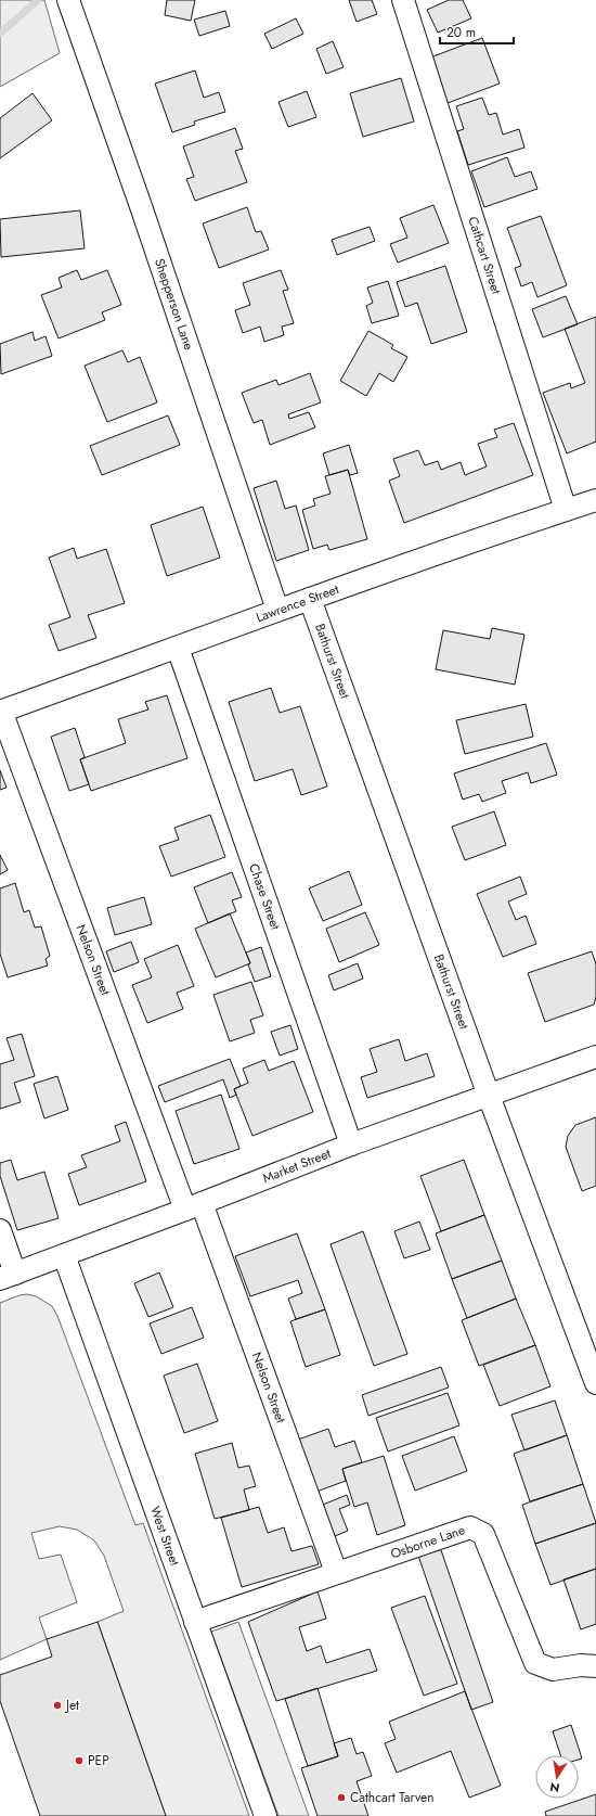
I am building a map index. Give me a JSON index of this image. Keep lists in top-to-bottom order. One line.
{"streets":{"street":["Cathcart Street","Shepperson Lane","Lawrence Street","Bathurst Street","Chase Street","Nelson Street","Market Street","West Street","Osborne Lane"]},"crossings":[["Cathcart Street","Lawrence Street"],["Shepperson Lane","Lawrence Street"],["Lawrence Street","Bathurst Street"],["Lawrence Street","Chase Street"],["Lawrence Street","Nelson Street"],["Bathurst Street","Market Street"],["Chase Street","Market Street"],["Nelson Street","Market Street"],["Nelson Street","Osborne Lane"],["Market Street","West Street"],["West Street","Osborne Lane"]],"places":["Jet","PEP","Cathcart Tarven"],"scale_bar":"20 m","north":"bottom"}
